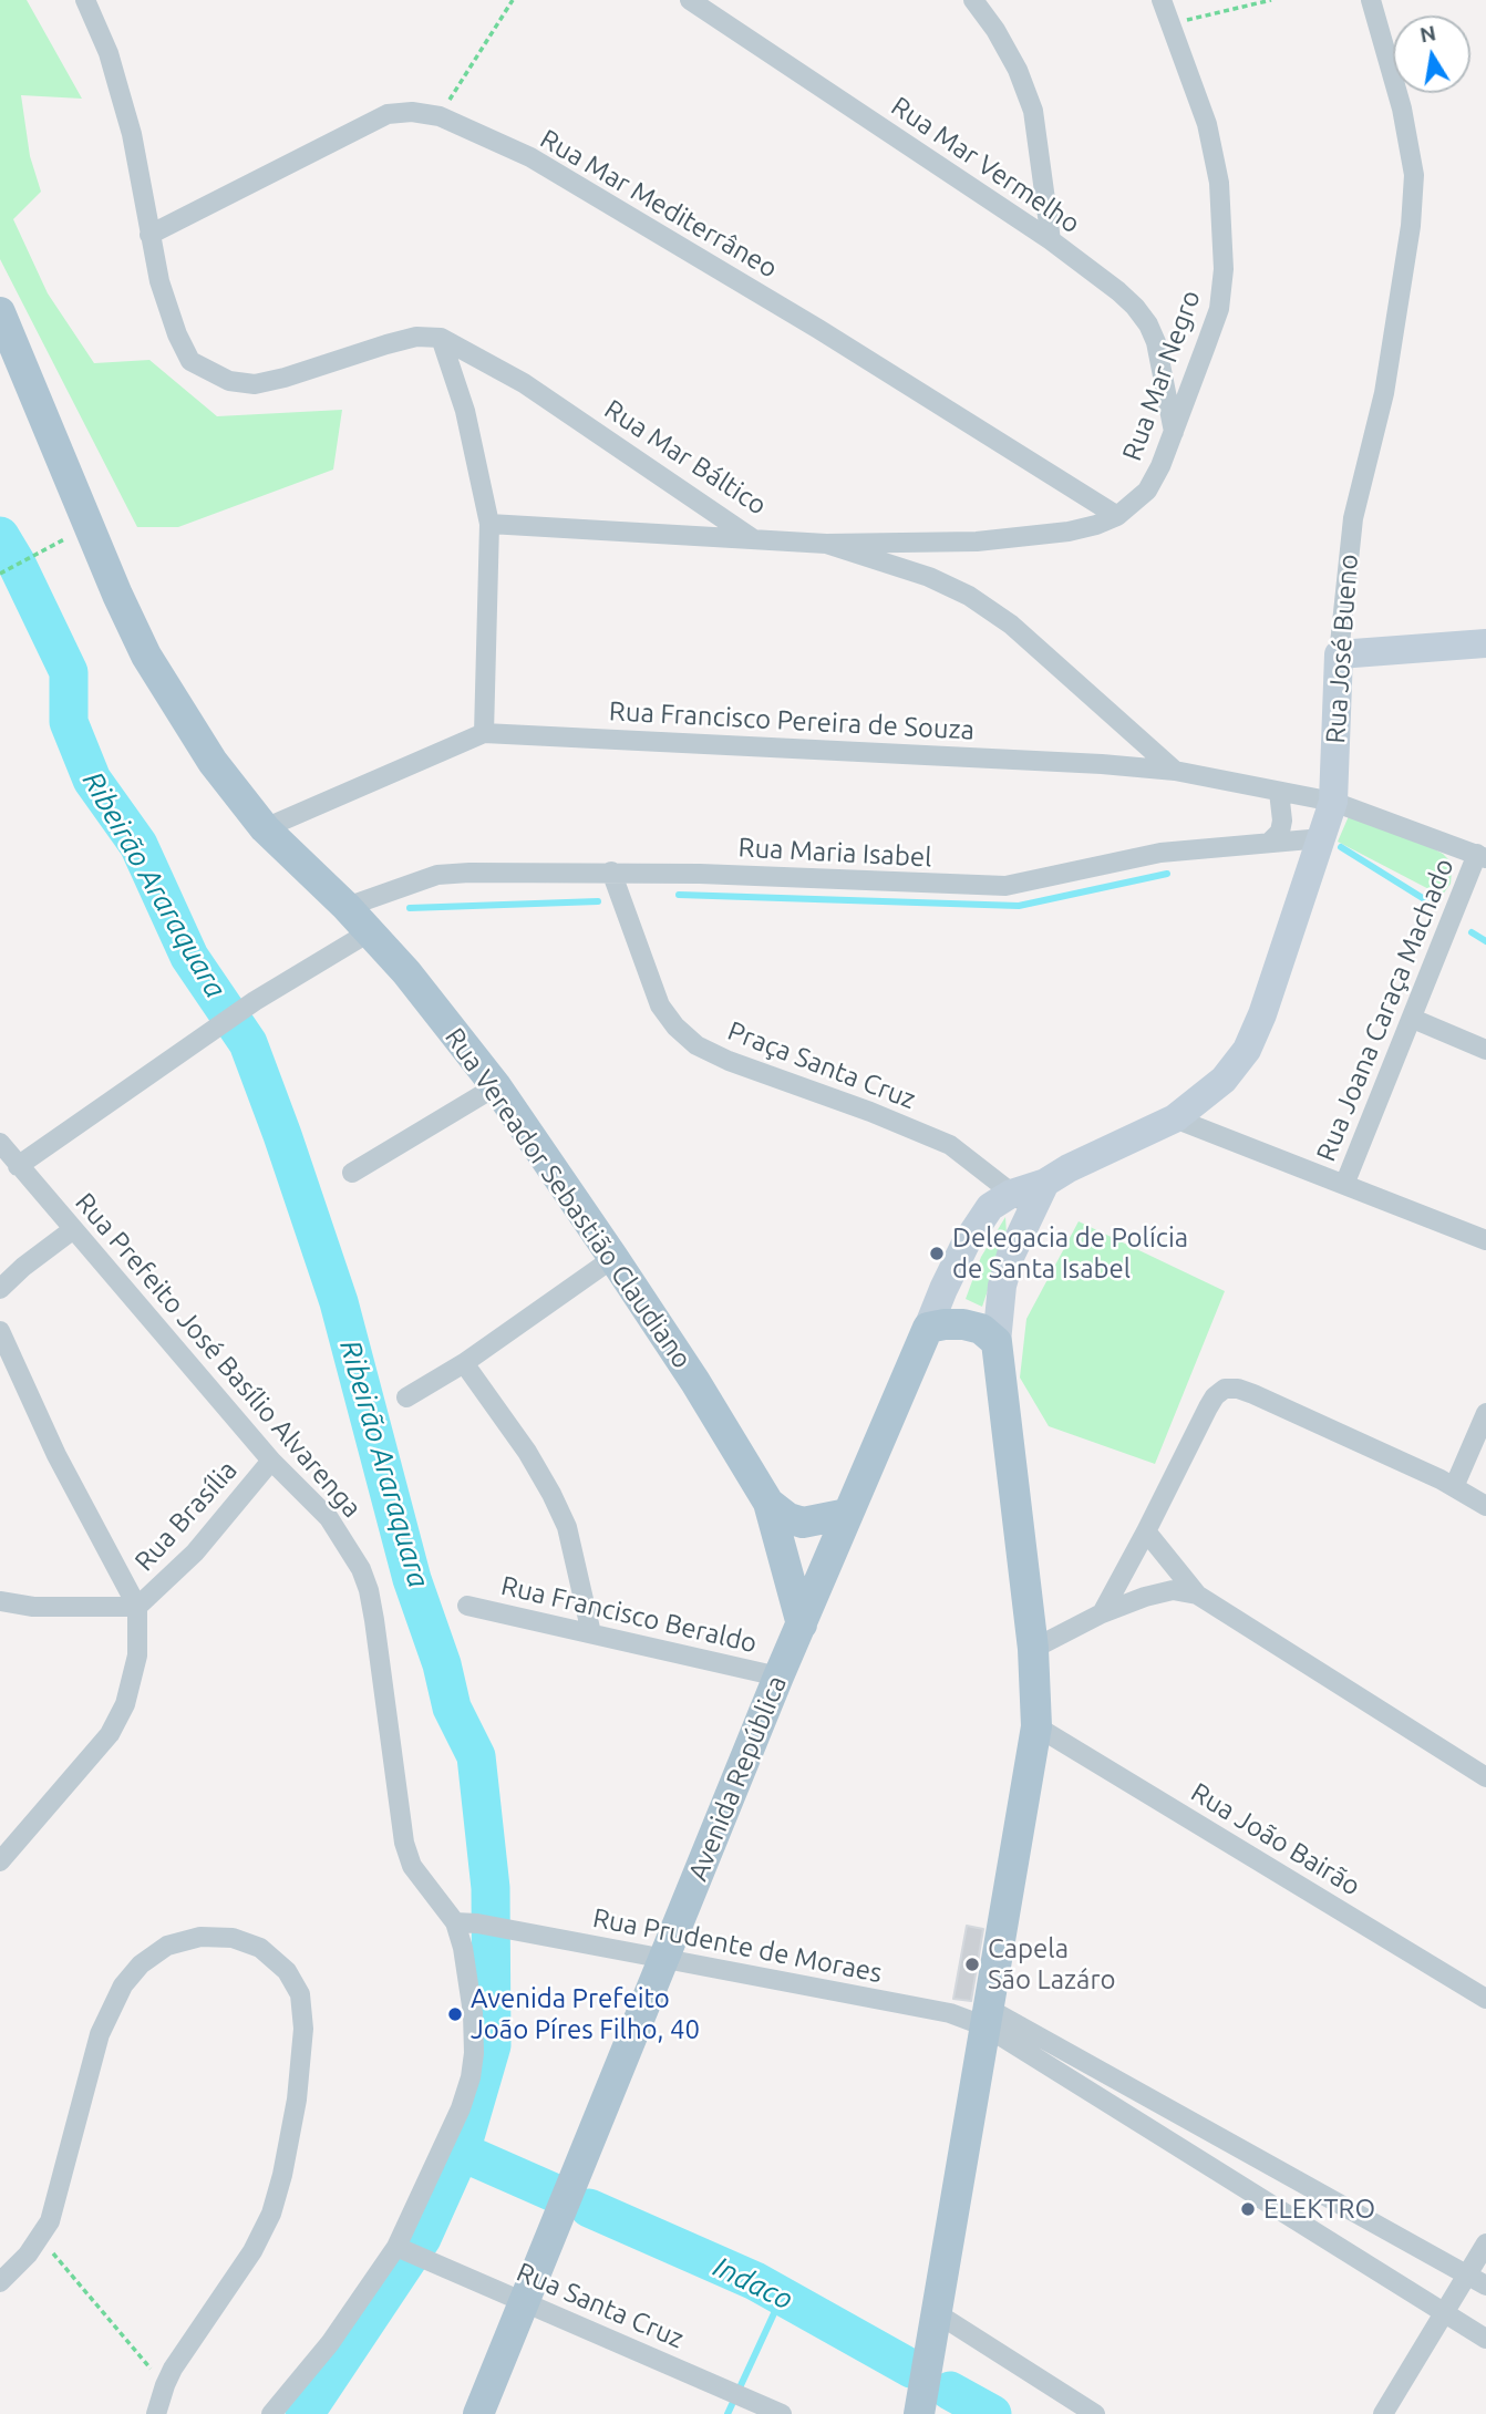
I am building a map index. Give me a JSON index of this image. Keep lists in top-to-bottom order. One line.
{"streets":{"main road":["Rua Vereador Sebastião Claudiano","Avenida República"],"street":["Rua Mar Vermelho","Rua Mar Mediterrâneo","Rua Mar Negro","Rua Mar Báltico","Rua José Bueno","Rua Francisco Pereira de Souza","Rua Maria Isabel","Rua Joana Caraça Machado","Praça Santa Cruz","Rua Prefeito José Basílio Alvarenga","Rua Brasília","Rua Francisco Beraldo","Rua João Bairão","Rua Prudente de Moraes","Rua Santa Cruz"]},"crossings":[["Rua Mar Vermelho","Rua Mar Negro"],["Rua Mar Mediterrâneo","Rua Mar Negro"],["Rua Mar Negro","Rua Mar Báltico"],["Rua Mar Báltico","Rua Francisco Pereira de Souza"],["Rua José Bueno","Rua Francisco Pereira de Souza"],["Rua José Bueno","Rua Maria Isabel"],["Rua José Bueno","Praça Santa Cruz"],["Rua José Bueno","Avenida República"],["Rua Francisco Pereira de Souza","Rua Joana Caraça Machado"],["Rua Francisco Pereira de Souza","Rua Vereador Sebastião Claudiano"],["Rua Maria Isabel","Praça Santa Cruz"],["Rua Maria Isabel","Rua Vereador Sebastião Claudiano"],["Praça Santa Cruz","Avenida República"],["Rua Prefeito José Basílio Alvarenga","Rua Brasília"],["Rua Prefeito José Basílio Alvarenga","Rua Prudente de Moraes"],["Rua Francisco Beraldo","Avenida República"],["Avenida República","Rua Prudente de Moraes"],["Avenida República","Rua Santa Cruz"]],"water":["Ribeirão Araraquara","Indaco"],"places":["Delegacia de Polícia de Santa Isabel","Capela São Lazáro","Avenida Prefeito João Píres Filho, 40","ELEKTRO"],"north":"top"}
